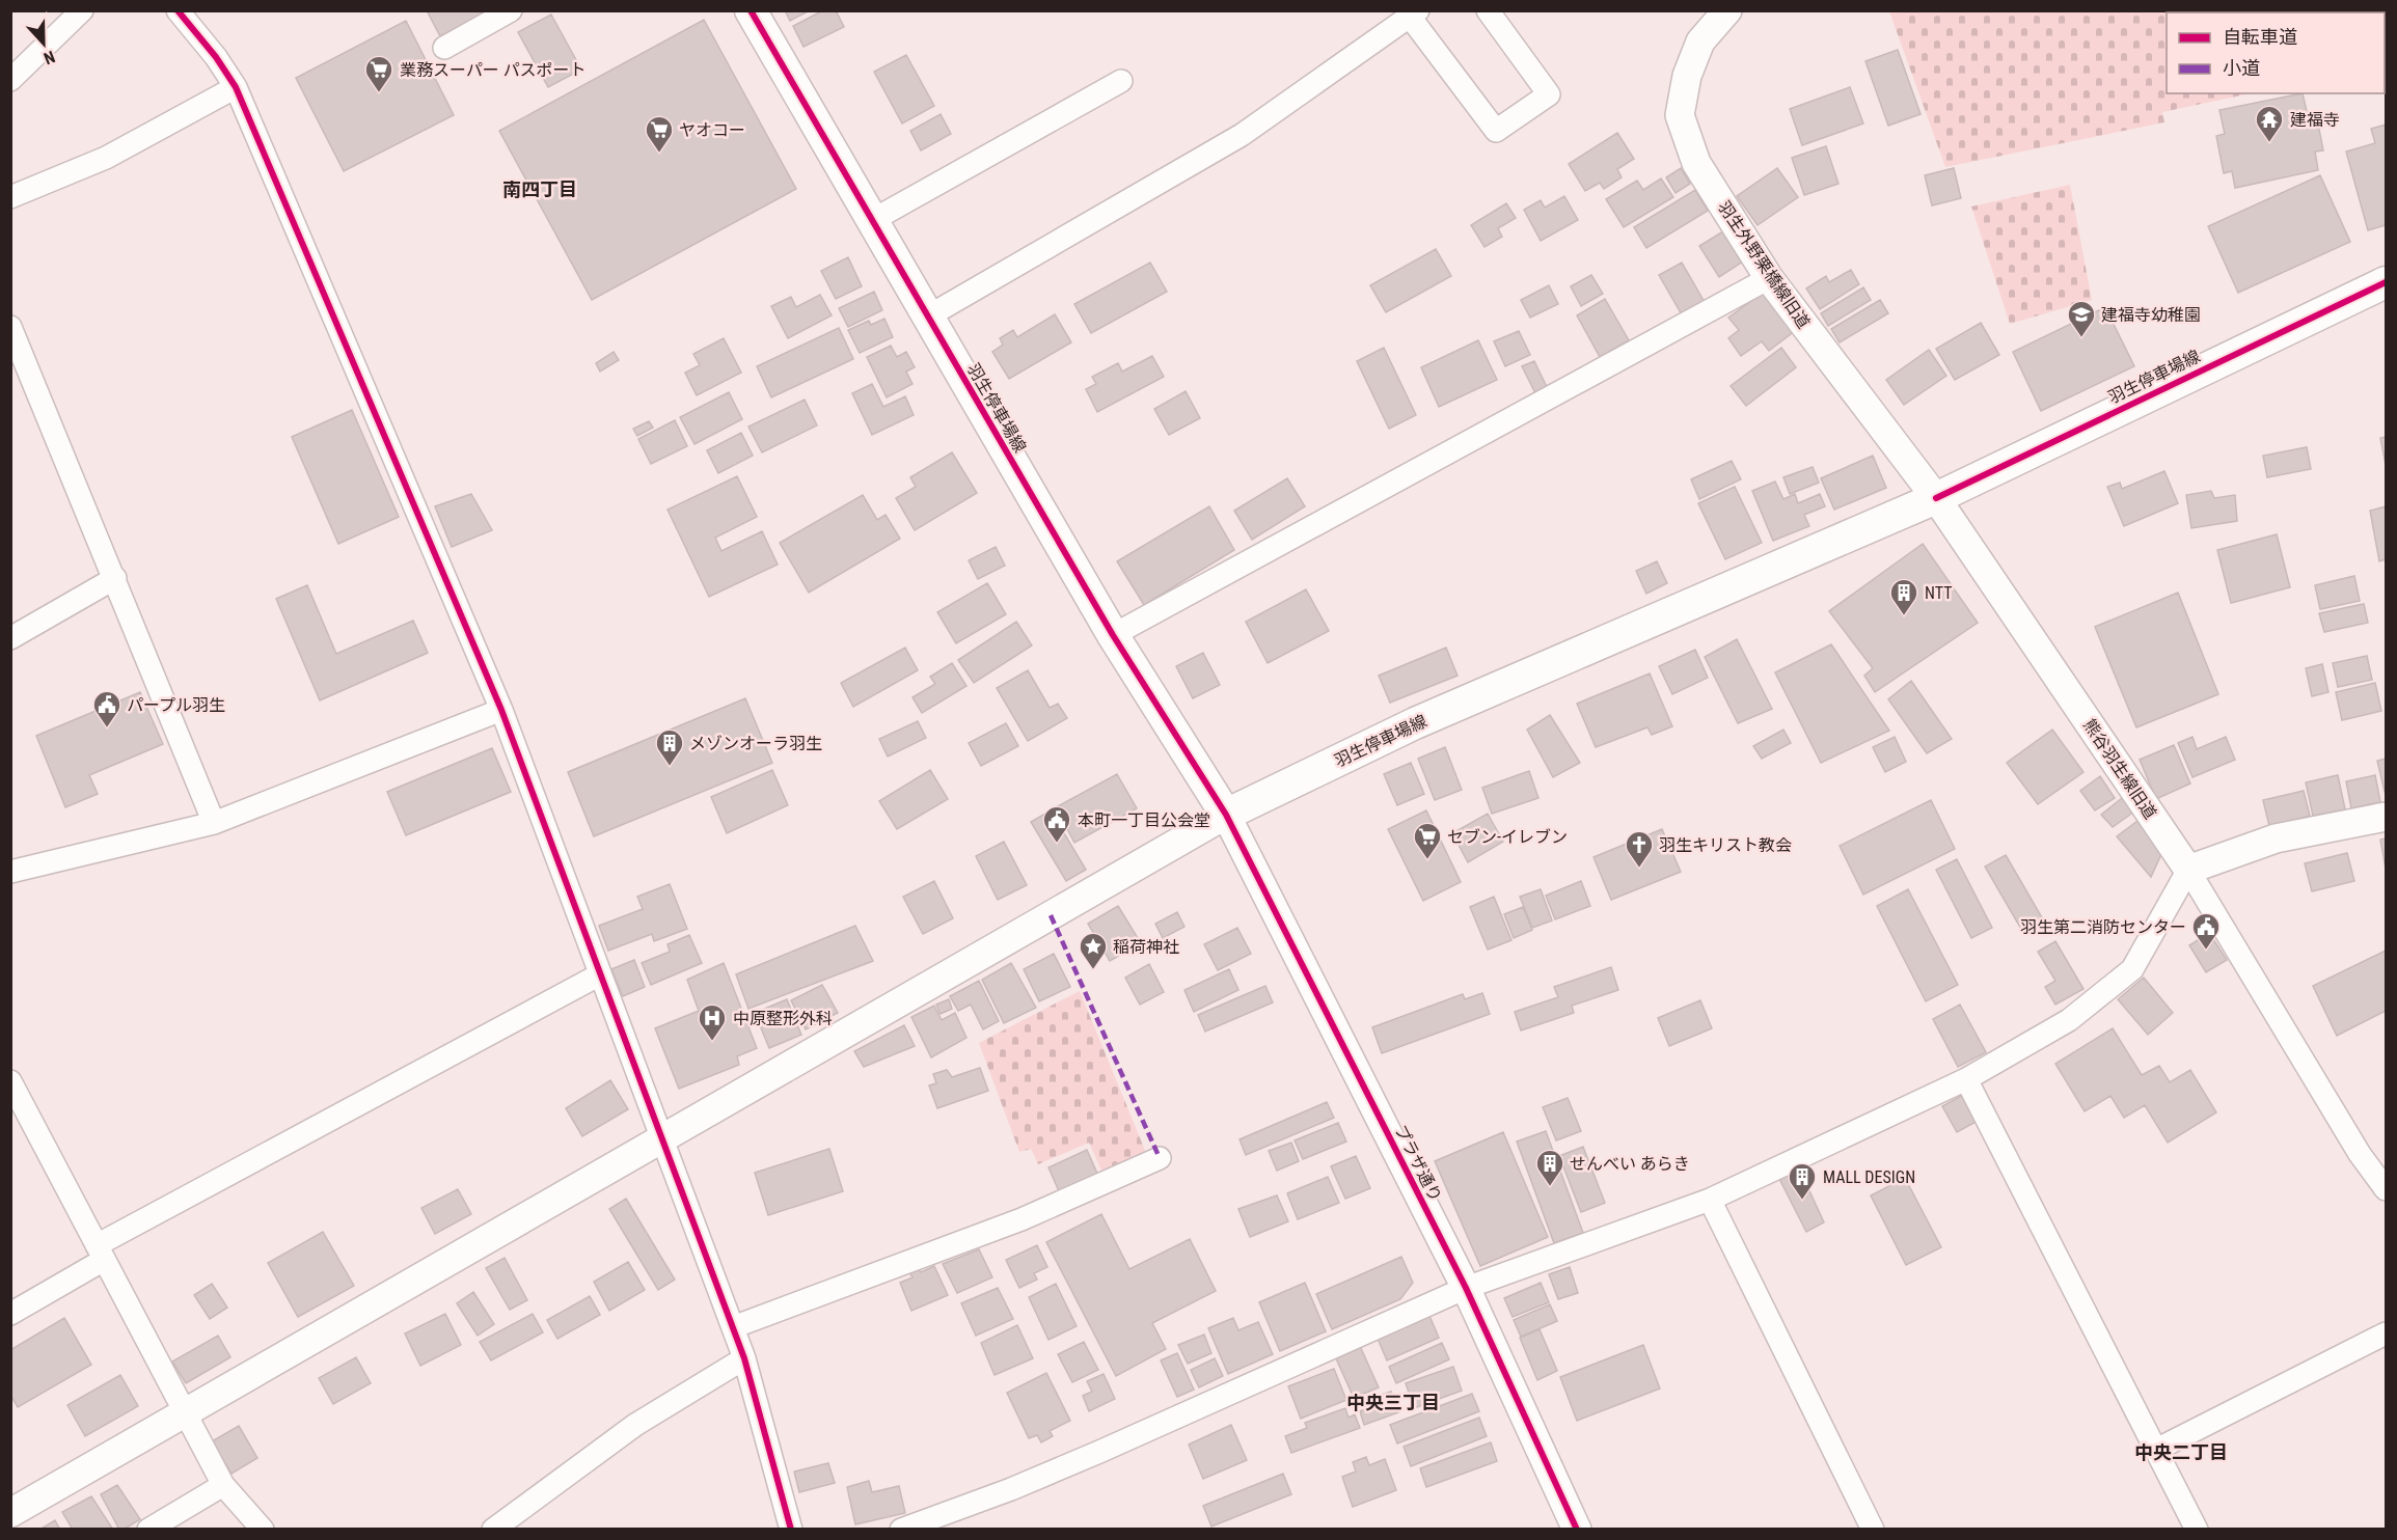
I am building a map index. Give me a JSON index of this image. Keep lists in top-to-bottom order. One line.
{"streets":{"main road":["羽生停車場線"],"street":["羽生外野栗橋線旧道","熊谷羽生線旧道","プラザ通り"]},"crossings":[["羽生外野栗橋線旧道","羽生停車場線"],["羽生外野栗橋線旧道","熊谷羽生線旧道"],["羽生停車場線","熊谷羽生線旧道"],["羽生停車場線","プラザ通り"]],"districts":["南四丁目","中央三丁目","中央二丁目"],"places":{"supermarket":["業務スーパー パスポート","ヤオコー","セブン-イレブン"],"temple":["建福寺"],"school or university":["建福寺幼稚園"],"building":["NTT","メゾンオーラ羽生","せんべい あらき","MALL DESIGN"],"public building":["パープル羽生","本町一丁目公会堂","羽生第二消防センター"],"church":["羽生キリスト教会"],"place":["稲荷神社"],"hospital":["中原整形外科"]},"legend":["自転車道","小道"],"north":"bottom"}
